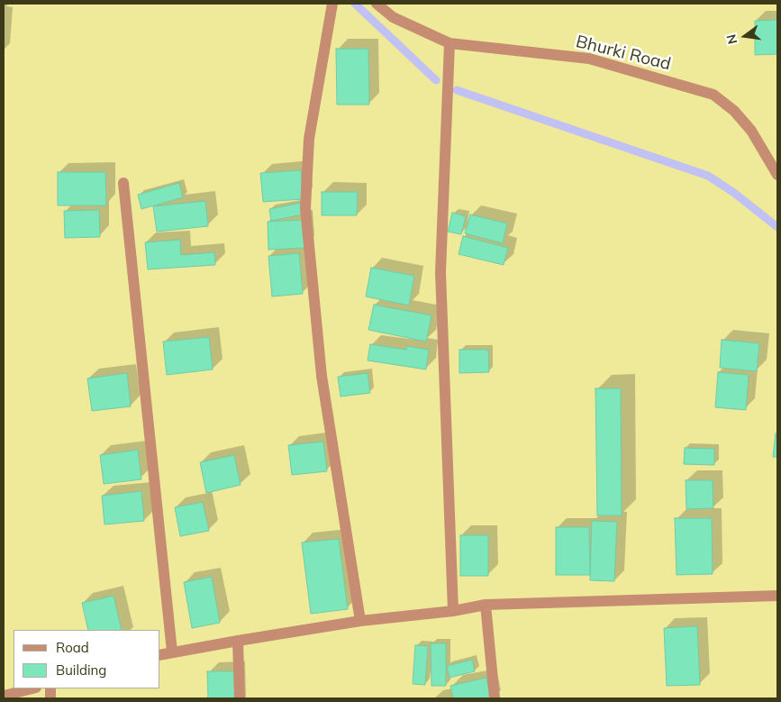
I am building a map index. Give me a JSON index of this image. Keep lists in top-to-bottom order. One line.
{"streets":{"street":["Bhurki Road"]},"legend":["Road","Building"],"north":"left"}
